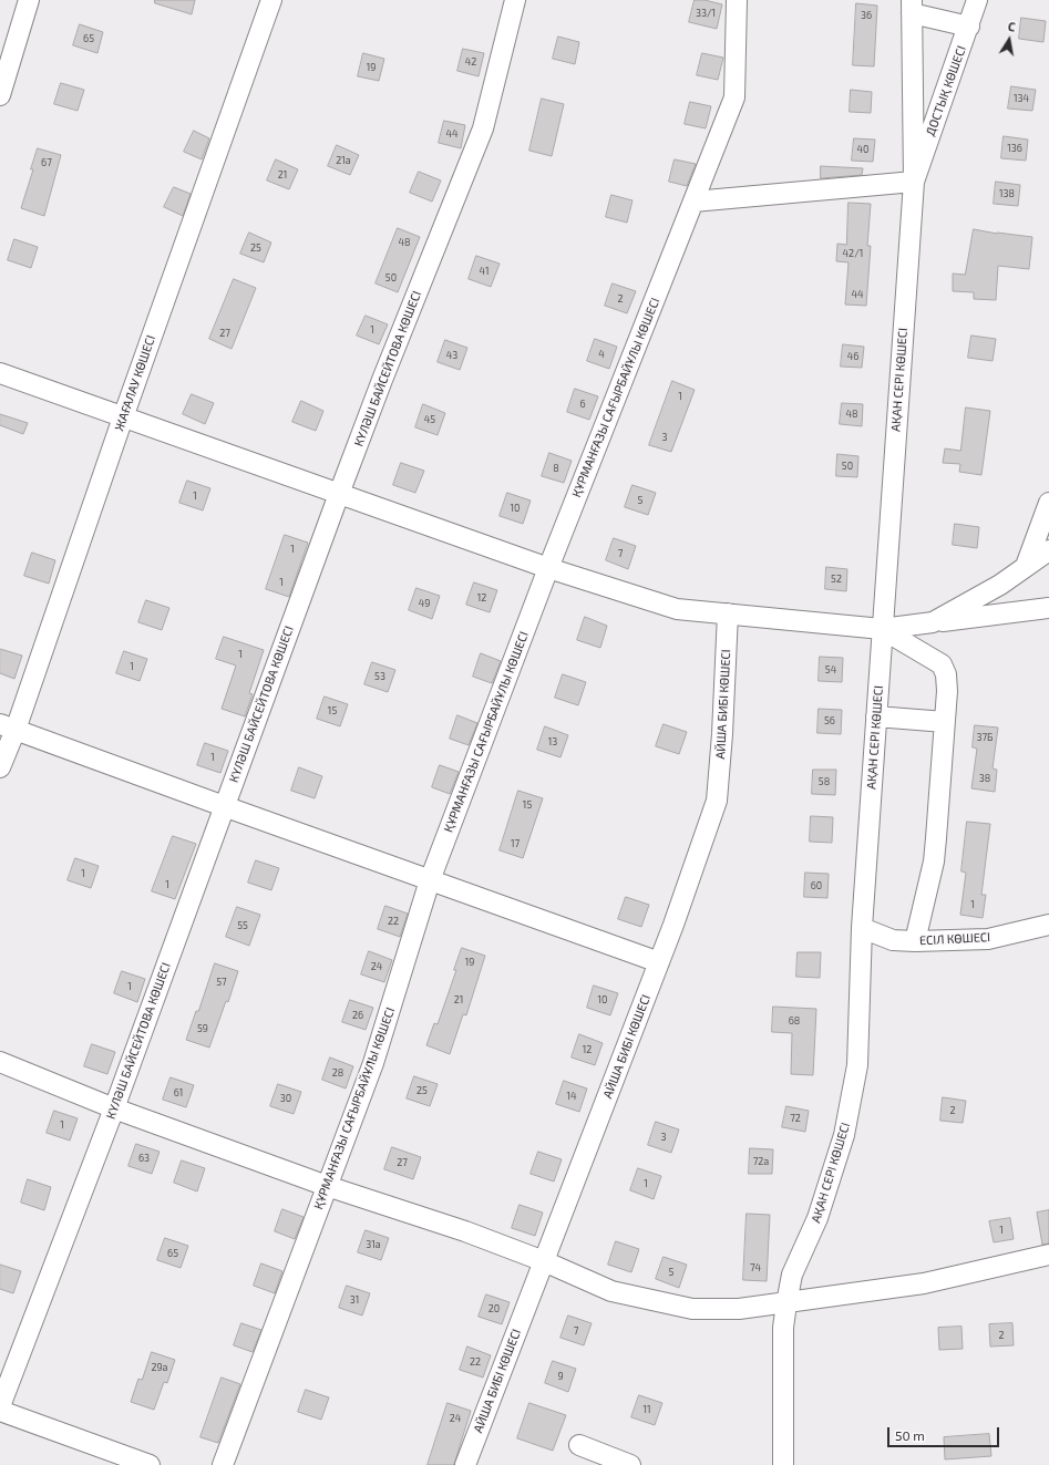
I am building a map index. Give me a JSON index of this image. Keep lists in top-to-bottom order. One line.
{"streets":{"street":["ДОСТЫҚ КӨШЕСІ","КҮЛӘШ БАЙСЕЙТОВА КӨШЕСІ","АҚАН СЕРІ КӨШЕСІ","ЖАҒАЛАУ КӨШЕСІ","ҚҰРМАНҒАЗЫ САҒЫРБАЙҰЛЫ КӨШЕСІ","АЙША БИБІ КӨШЕСІ","ЕСІЛ КӨШЕСІ"]},"crossings":[["ДОСТЫҚ КӨШЕСІ","АҚАН СЕРІ КӨШЕСІ"],["АҚАН СЕРІ КӨШЕСІ","ЕСІЛ КӨШЕСІ"]],"house_numbers":["33/1","36","65","42","19","134","44","136","40","21а","67","21","138","48","25","42/1","41","50","44","2","1","27","4","43","46","1","6","48","45","3","50","8","1","5","10","1","7","52","1","12","49","1","1","54","53","15","56","37Б","13","1","38","58","15","17","1","1","60","1","22","55","19","24","57","1","21","10","26","68","59","12","28","25","61","14","30","2","72","1","3","63","72а","27","1","1","31а","65","74","5","31","20","7","2","22","29а","9","11","24"],"scale_bar":"50 m","north":"top"}
